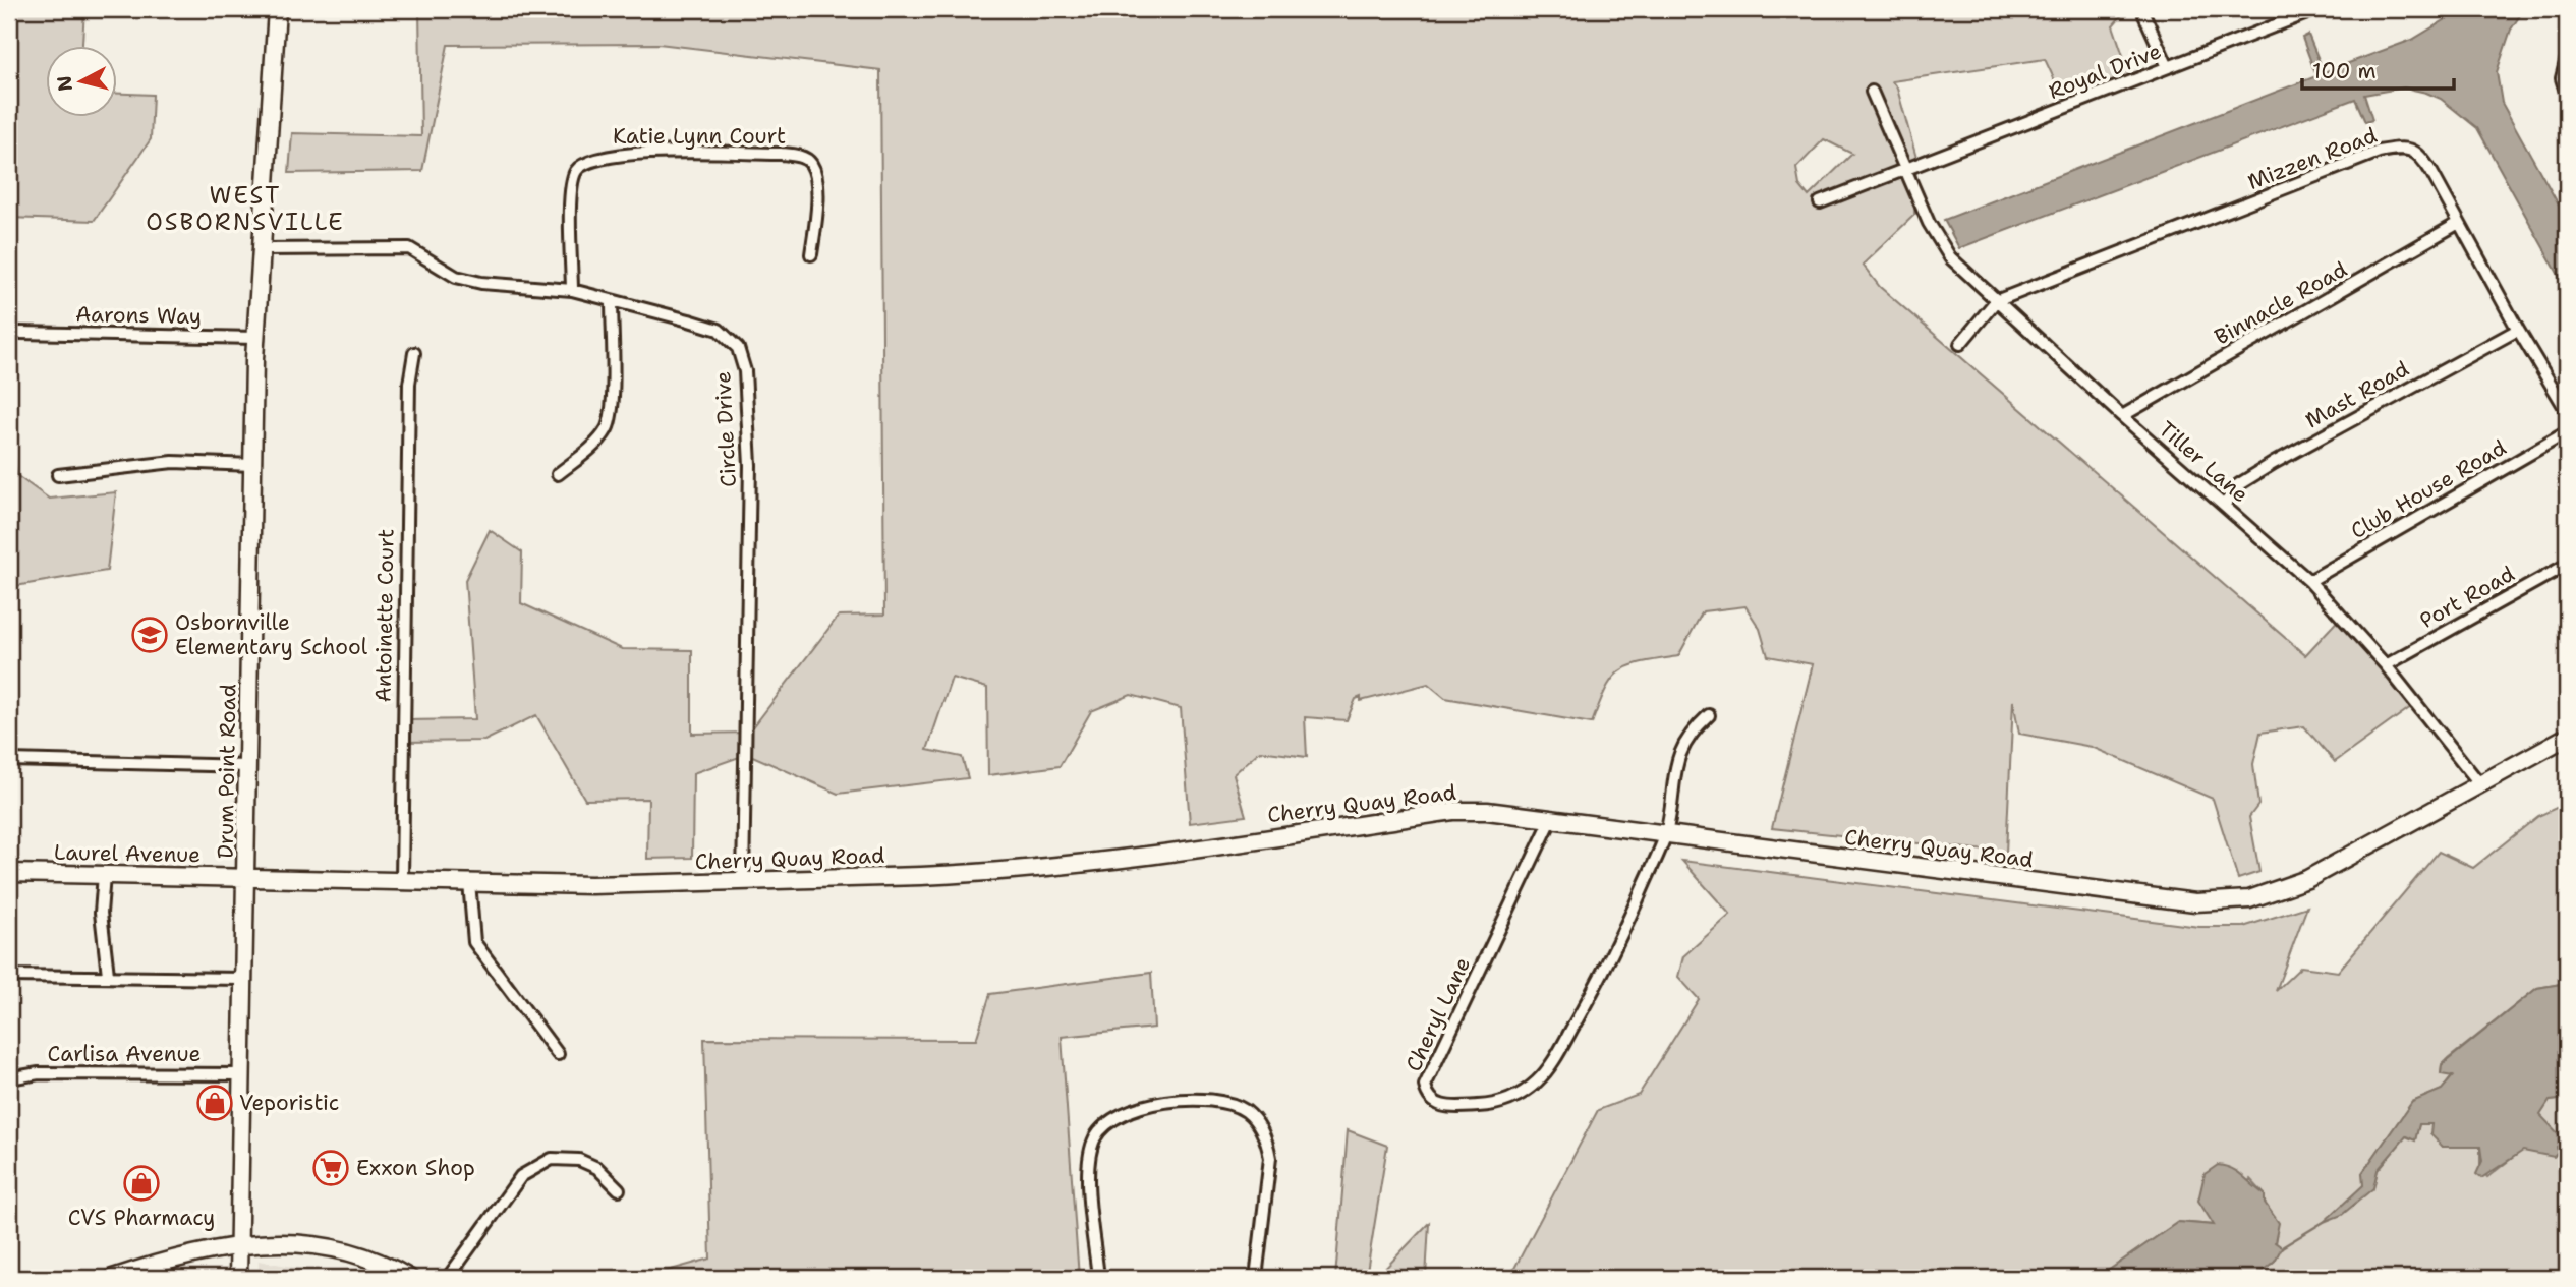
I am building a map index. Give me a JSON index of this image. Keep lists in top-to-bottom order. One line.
{"streets":{"street":["Royal Drive","Katie Lynn Court","Mizzen Road","Binnacle Road","Aarons Way","Mast Road","Circle Drive","Tiller Lane","Club House Road","Port Road","Antoinette Court","Drum Point Road","Cherry Quay Road","Laurel Avenue","Cheryl Lane","Carlisa Avenue"]},"crossings":[["Royal Drive","Tiller Lane"],["Katie Lynn Court","Circle Drive"],["Mizzen Road","Binnacle Road"],["Mizzen Road","Mast Road"],["Mizzen Road","Tiller Lane"],["Binnacle Road","Tiller Lane"],["Aarons Way","Drum Point Road"],["Mast Road","Tiller Lane"],["Circle Drive","Drum Point Road"],["Circle Drive","Cherry Quay Road"],["Tiller Lane","Club House Road"],["Tiller Lane","Port Road"],["Tiller Lane","Cherry Quay Road"],["Antoinette Court","Cherry Quay Road"],["Drum Point Road","Cherry Quay Road"],["Drum Point Road","Laurel Avenue"],["Drum Point Road","Carlisa Avenue"],["Cherry Quay Road","Laurel Avenue"],["Cherry Quay Road","Cheryl Lane"]],"districts":["WEST OSBORNSVILLE"],"places":{"school or university":["Osbornville Elementary School"],"shop":["Veporistic","CVS Pharmacy"],"supermarket":["Exxon Shop"]},"scale_bar":"100 m","north":"left"}
